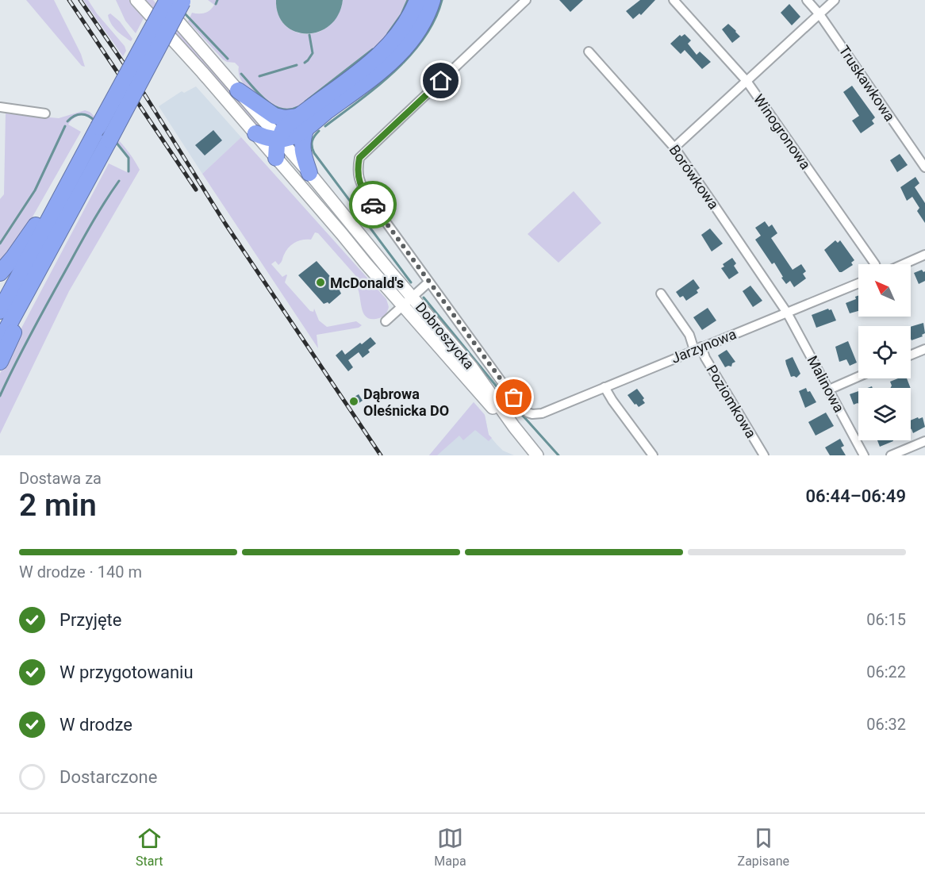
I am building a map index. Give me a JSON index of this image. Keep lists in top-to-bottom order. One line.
{"streets":{"main road":["Dobroszycka"],"street":["Truskawkowa","Winogronowa","Borówkowa","Jarzynowa","Malinowa","Poziomkowa"]},"crossings":[["Borówkowa","Jarzynowa"],["Borówkowa","Malinowa"],["Jarzynowa","Malinowa"],["Jarzynowa","Poziomkowa"]],"places":["McDonald's","Dąbrowa Oleśnicka DO"],"north":"top left","page":{"heading":["2 min","Dostawa za","06:44–06:49"],"bar":"W drodze · 140 m","list":[["Przyjęte","06:15"],["W przygotowaniu","06:22"],["W drodze","06:32"],"Dostarczone"],"tabs":["Start","Mapa","Zapisane"]}}
